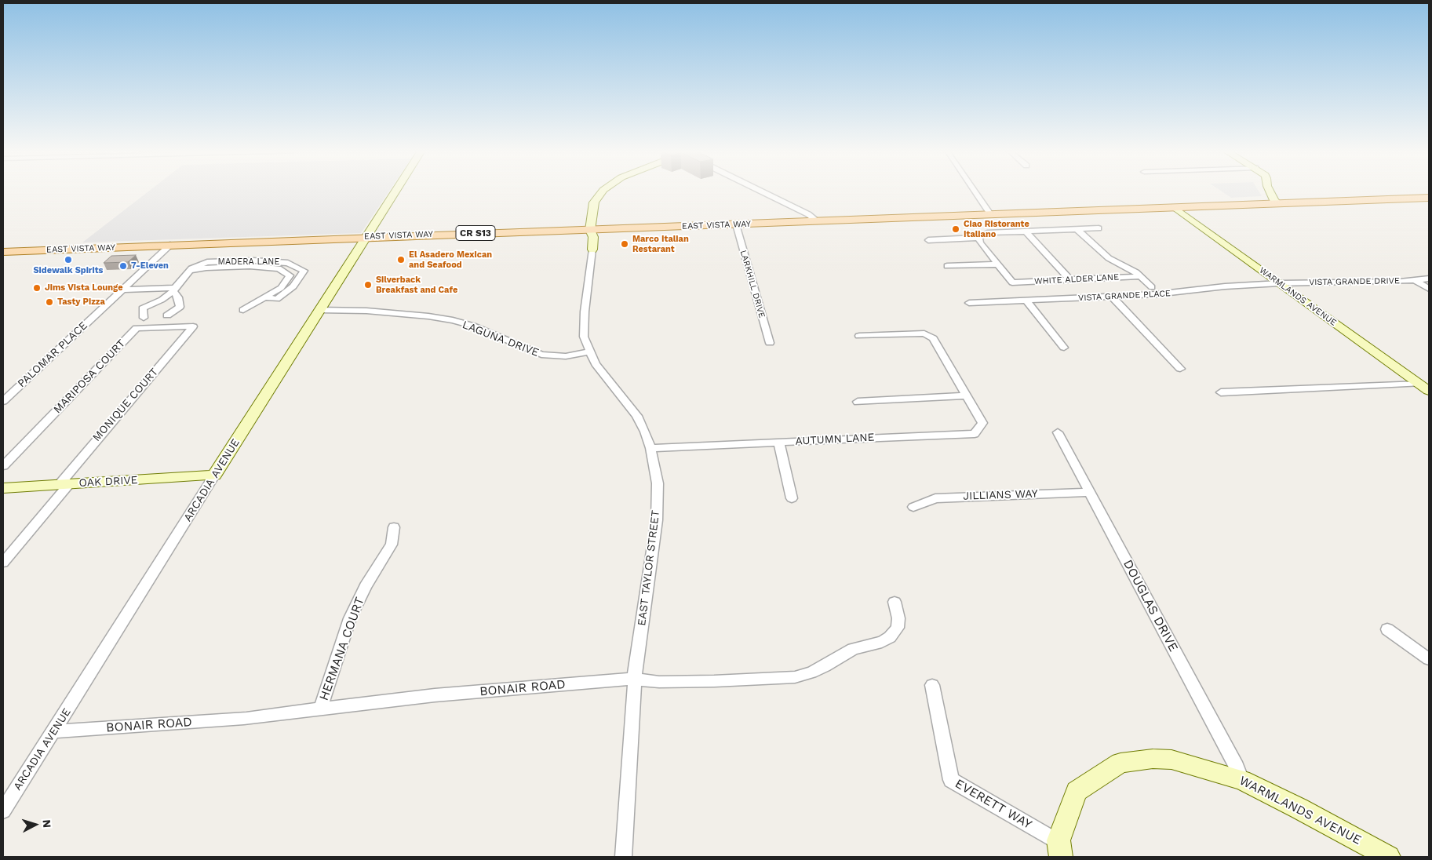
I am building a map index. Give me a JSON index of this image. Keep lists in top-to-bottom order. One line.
{"streets":{"main road":["EAST VISTA WAY","CR S13"],"street":["MADERA LANE","WHITE ALDER LANE","VISTA GRANDE DRIVE","LARKHILL DRIVE","VISTA GRANDE PLACE","WARMLANDS AVENUE","LAGUNA DRIVE","PALOMAR PLACE","MARIPOSA COURT","MONIQUE COURT","AUTUMN LANE","ARCADIA AVENUE","OAK DRIVE","JILLIANS WAY","EAST TAYLOR STREET","DOUGLAS DRIVE","HERMANA COURT","BONAIR ROAD","EVERETT WAY"]},"crossings":[["EAST VISTA WAY","LARKHILL DRIVE"],["EAST VISTA WAY","WARMLANDS AVENUE"],["EAST VISTA WAY","PALOMAR PLACE"],["EAST VISTA WAY","ARCADIA AVENUE"],["EAST VISTA WAY","EAST TAYLOR STREET"],["VISTA GRANDE DRIVE","VISTA GRANDE PLACE"],["VISTA GRANDE DRIVE","WARMLANDS AVENUE"],["VISTA GRANDE PLACE","WARMLANDS AVENUE"],["WARMLANDS AVENUE","DOUGLAS DRIVE"],["WARMLANDS AVENUE","EVERETT WAY"],["LAGUNA DRIVE","ARCADIA AVENUE"],["LAGUNA DRIVE","EAST TAYLOR STREET"],["MARIPOSA COURT","MONIQUE COURT"],["MONIQUE COURT","OAK DRIVE"],["AUTUMN LANE","EAST TAYLOR STREET"],["ARCADIA AVENUE","OAK DRIVE"],["ARCADIA AVENUE","BONAIR ROAD"],["JILLIANS WAY","DOUGLAS DRIVE"],["EAST TAYLOR STREET","BONAIR ROAD"],["HERMANA COURT","BONAIR ROAD"]],"places":["Ciao Ristorante Italiano","Marco Italian Restarant","Sidewalk Spirits","El Asadero Mexican and Seafood","7-Eleven","Silverback Breakfast and Cafe","Jims Vista Lounge","Tasty Pizza"],"north":"right"}
